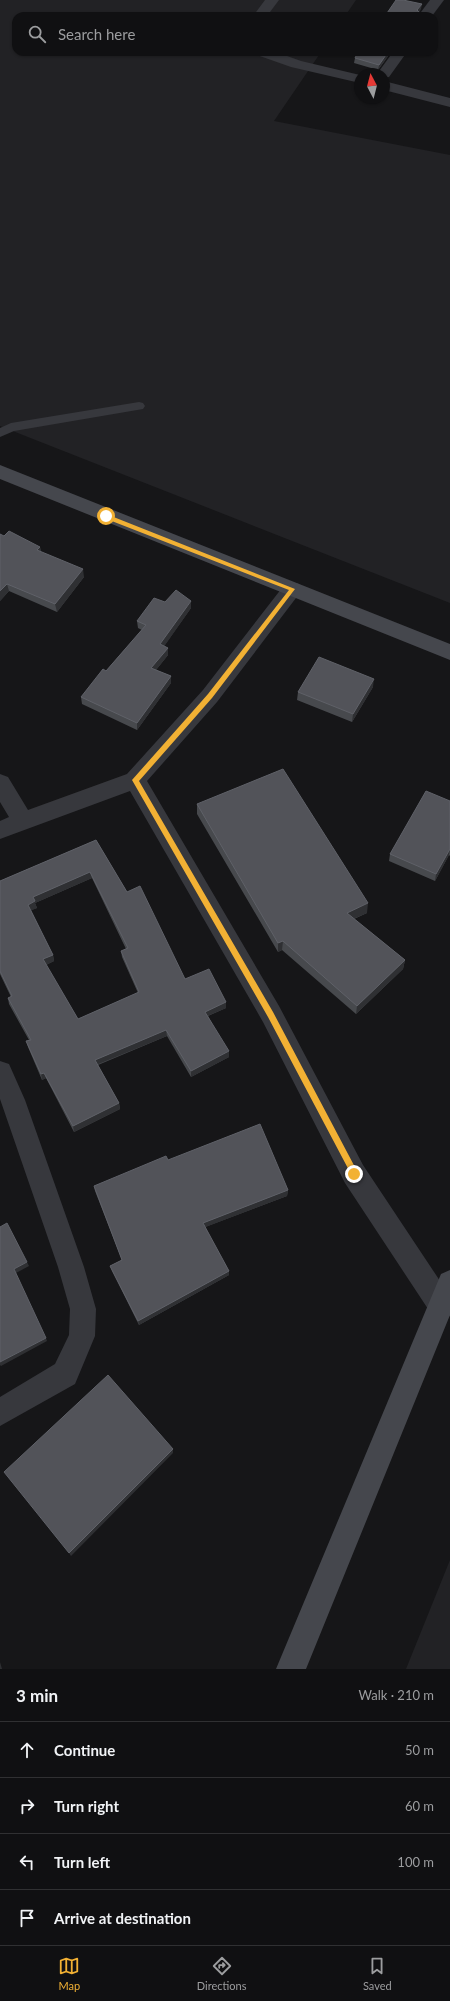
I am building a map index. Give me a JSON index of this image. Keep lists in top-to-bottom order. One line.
{"north":"top","page":{"search":"Search here","heading":["3 min","Walk · 210 m"],"list":[["Continue","50 m"],["Turn right","60 m"],["Turn left","100 m"],"Arrive at destination"],"nav":["Map","Directions","Saved"]}}
